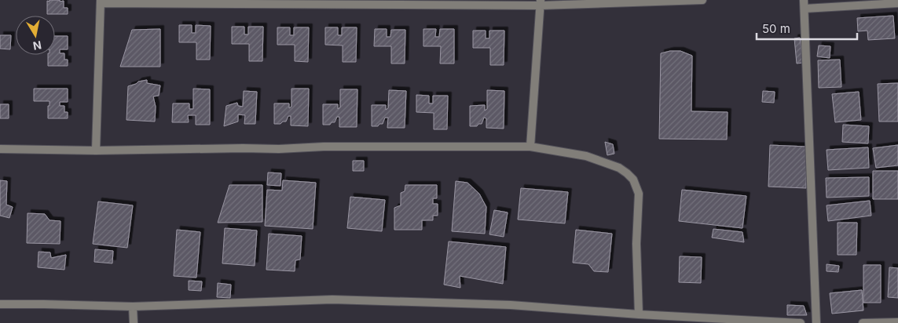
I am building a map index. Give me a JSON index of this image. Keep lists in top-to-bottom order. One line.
{"scale_bar":"50 m","north":"bottom"}
